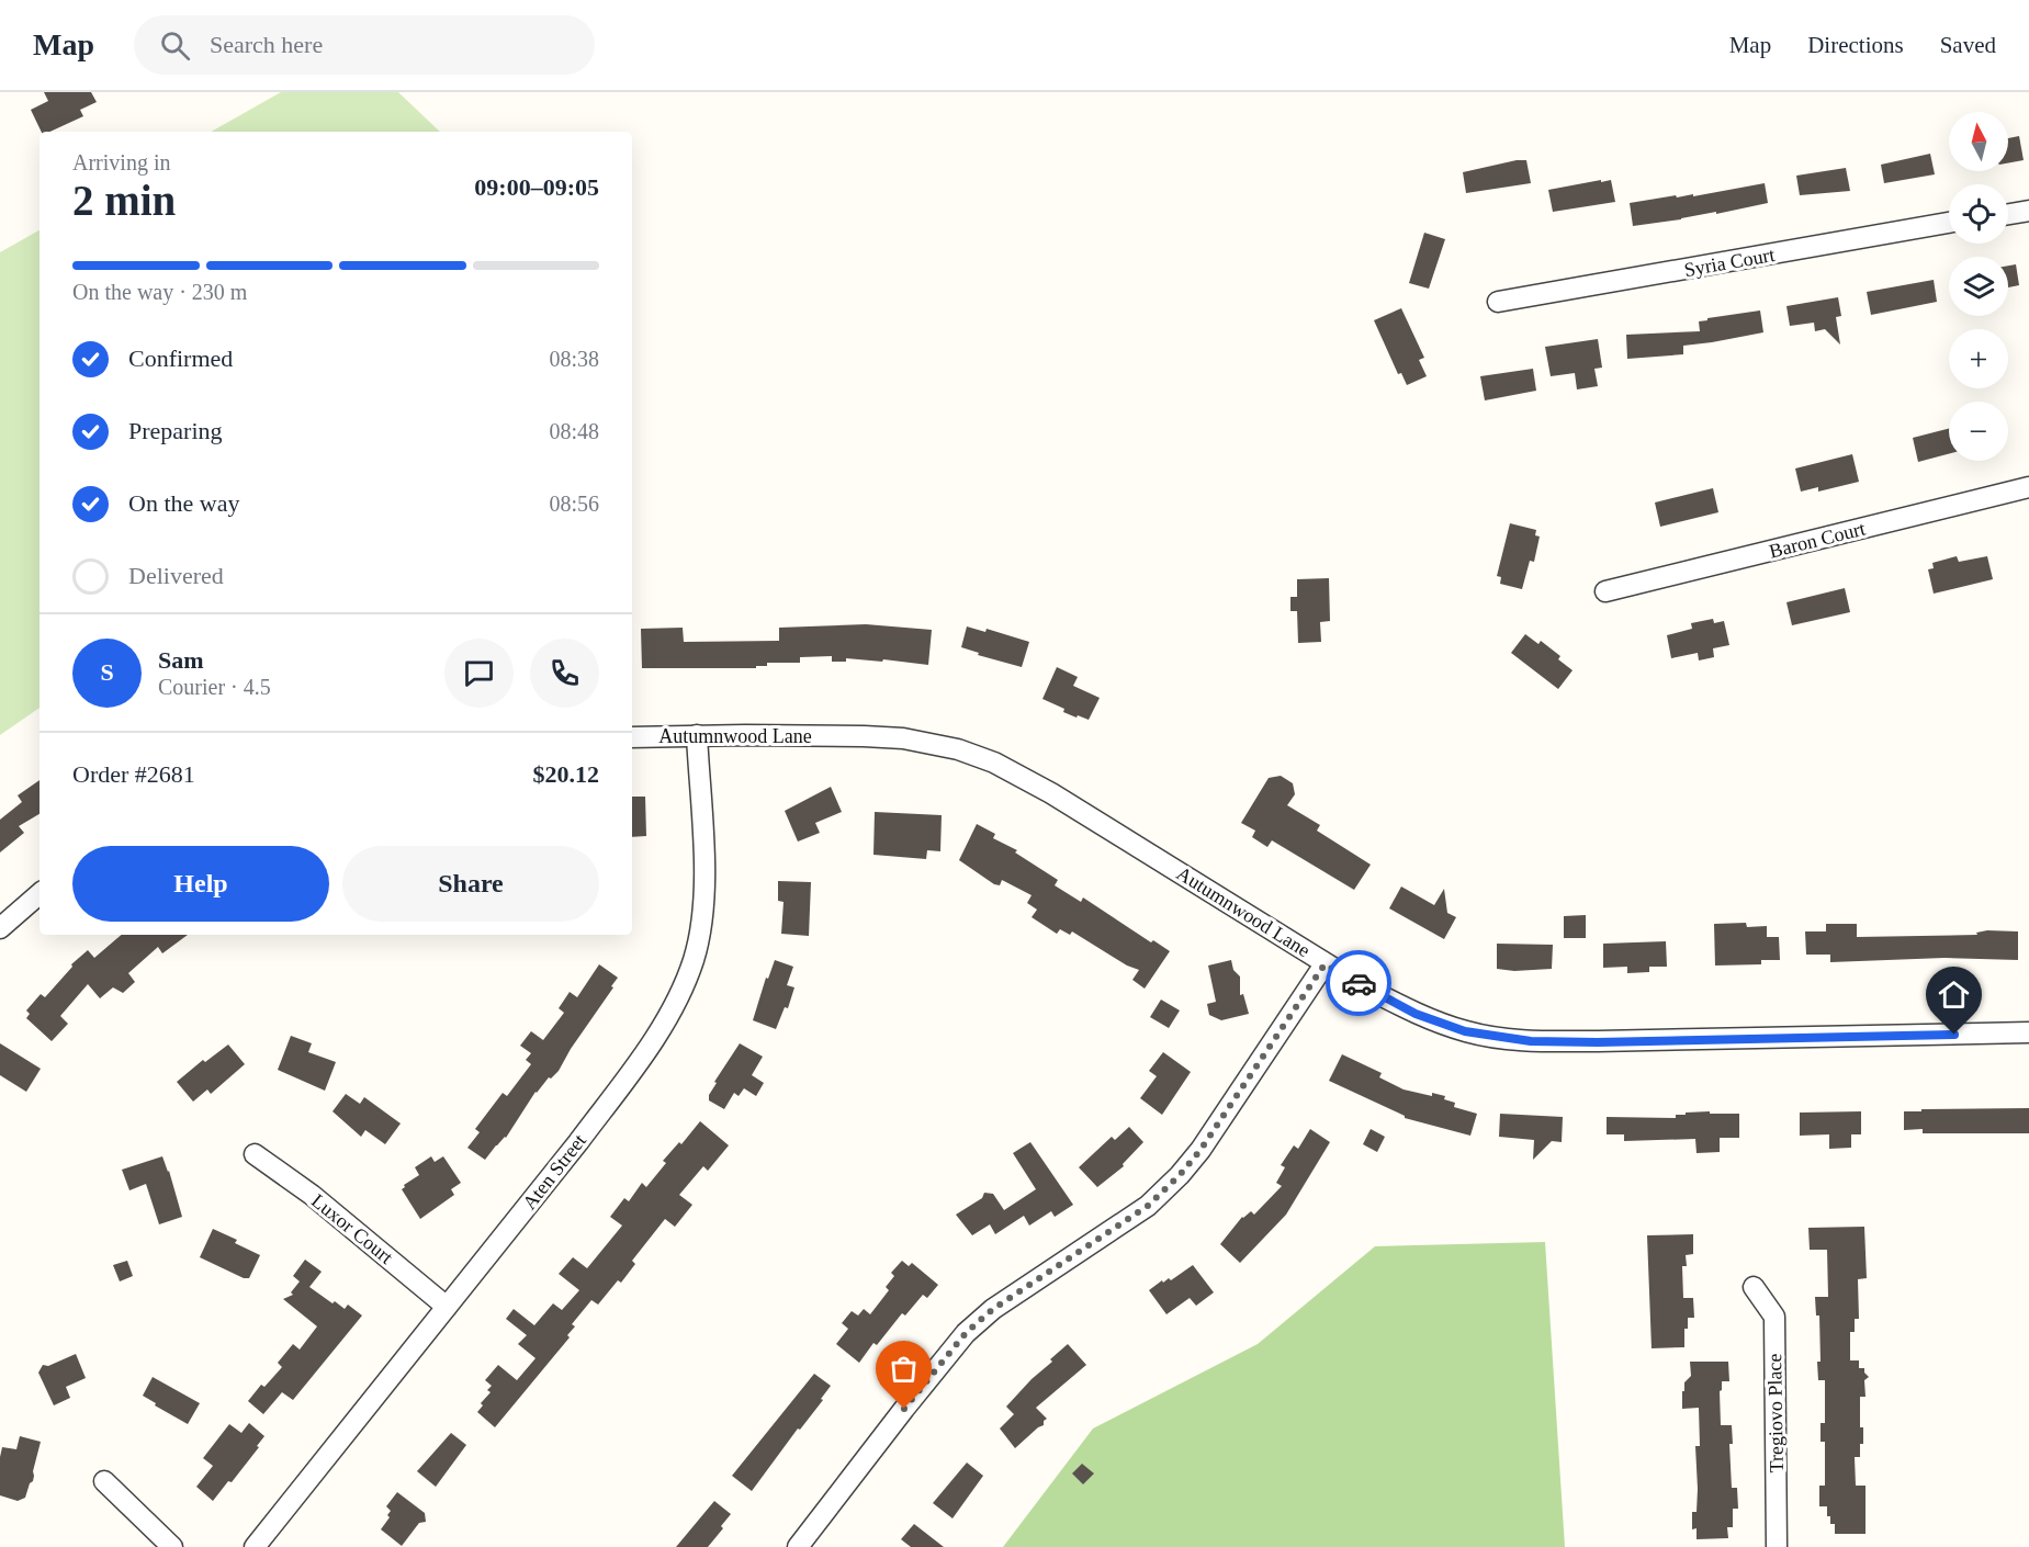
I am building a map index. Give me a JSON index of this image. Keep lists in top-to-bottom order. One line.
{"streets":{"street":["Syria Court","Baron Court","Autumnwood Lane","Aten Street","Luxor Court","Tregiovo Place"]},"crossings":[["Autumnwood Lane","Aten Street"],["Aten Street","Luxor Court"]],"north":"top","page":{"header":"Map","search":"Search here","nav":["Map","Directions","Saved"],"map_buttons":["+","−"],"heading":["2 min","Arriving in","09:00–09:05"],"panel":["Sam","Courier · 4.5","Order #2681","$20.12"],"bar":"On the way · 230 m","list":[["Confirmed","08:38"],["Preparing","08:48"],["On the way","08:56"],"Delivered"],"round":"S","buttons":["Help","Share"]}}
